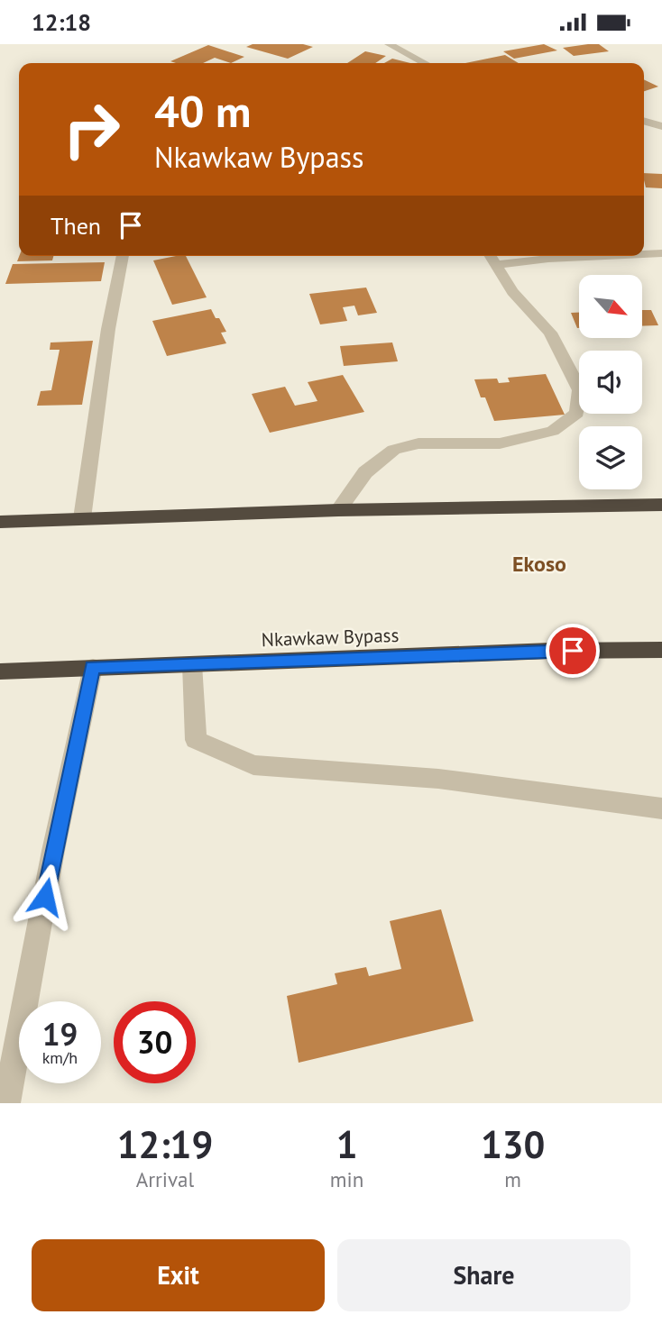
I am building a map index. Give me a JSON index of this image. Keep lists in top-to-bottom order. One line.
{"streets":{"highway":["Nkawkaw Bypass"]},"districts":["Ekoso"],"north":"bottom right","page":{"status":"12:18","turn":["40 m","Nkawkaw Bypass"],"then":"Then","speed":"19 km/h","limit":"30","eta":["12:19","Arrival","1","min","130","m"],"buttons":["Exit","Share"]}}
